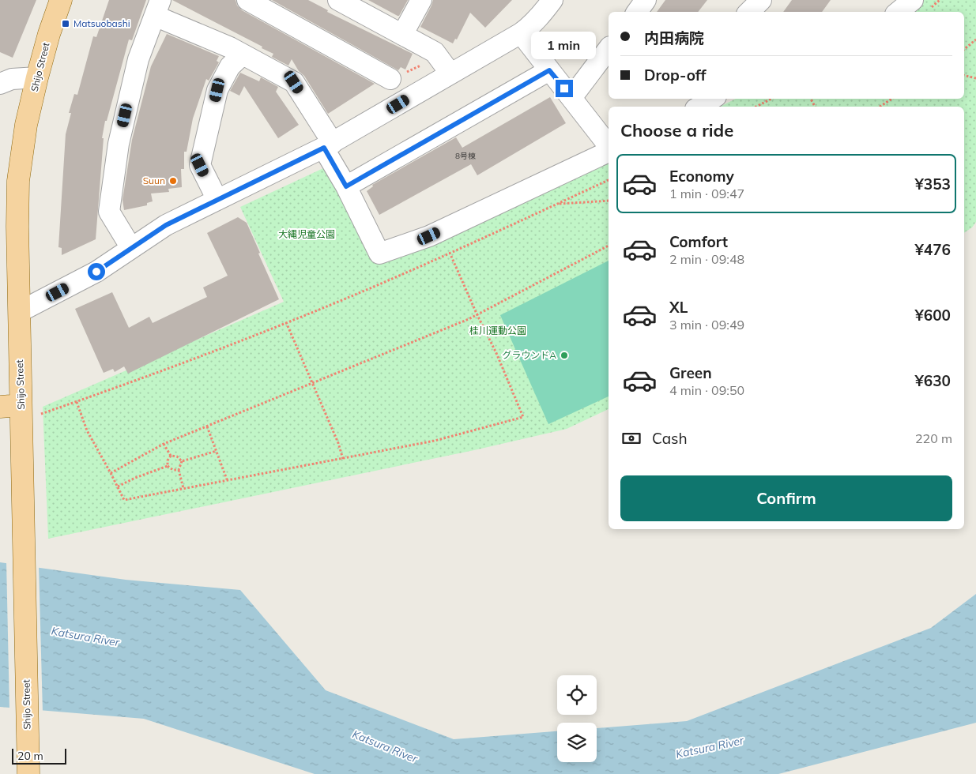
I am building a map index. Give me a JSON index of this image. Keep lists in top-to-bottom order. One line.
{"streets":{"main road":["Shijo Street"]},"water":["Katsura River"],"parks":["大縄児童公園","桂川運動公園"],"places":{"transit":["Matsuobashi"],"other":["Suun","グラウンドA"]},"house_numbers":["8号棟"],"scale_bar":"20 m","page":{"banner":["内田病院","Drop-off"],"bubble":"1 min","heading":"Choose a ride","list":[{"name":"Economy","note":"1 min · 09:47","value":"¥353"},{"name":"Comfort","note":"2 min · 09:48","value":"¥476"},{"name":"XL","note":"3 min · 09:49","value":"¥600"},{"name":"Green","note":"4 min · 09:50","value":"¥630"}],"pay":["Cash","220 m"],"buttons":"Confirm","scale":"20 m"}}
